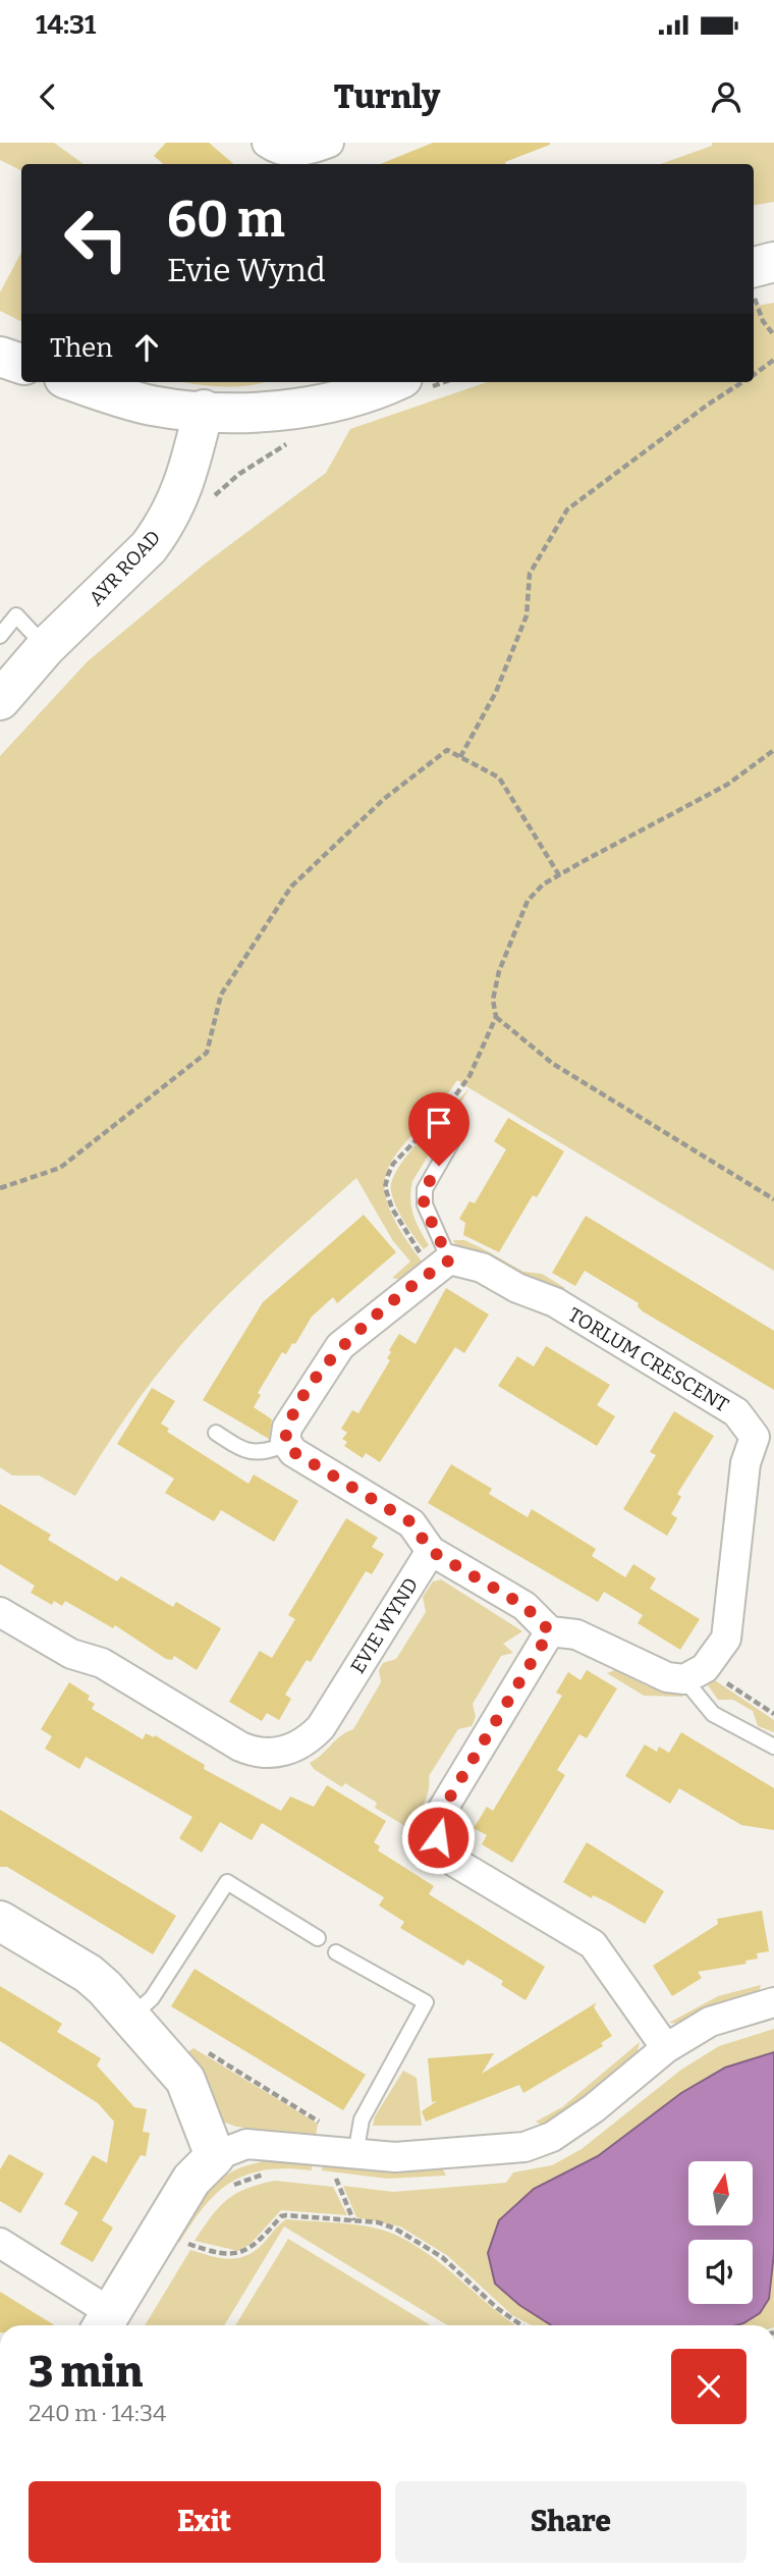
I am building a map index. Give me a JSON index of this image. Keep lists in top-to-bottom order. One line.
{"streets":{"street":["AYR ROAD","TORLUM CRESCENT","EVIE WYND"]},"north":"top","page":{"status":"14:31","header":"Turnly","turn":["60 m","Evie Wynd"],"then":"Then","heading":["3 min","240 m · 14:34"],"buttons":["Exit","Share"]}}
